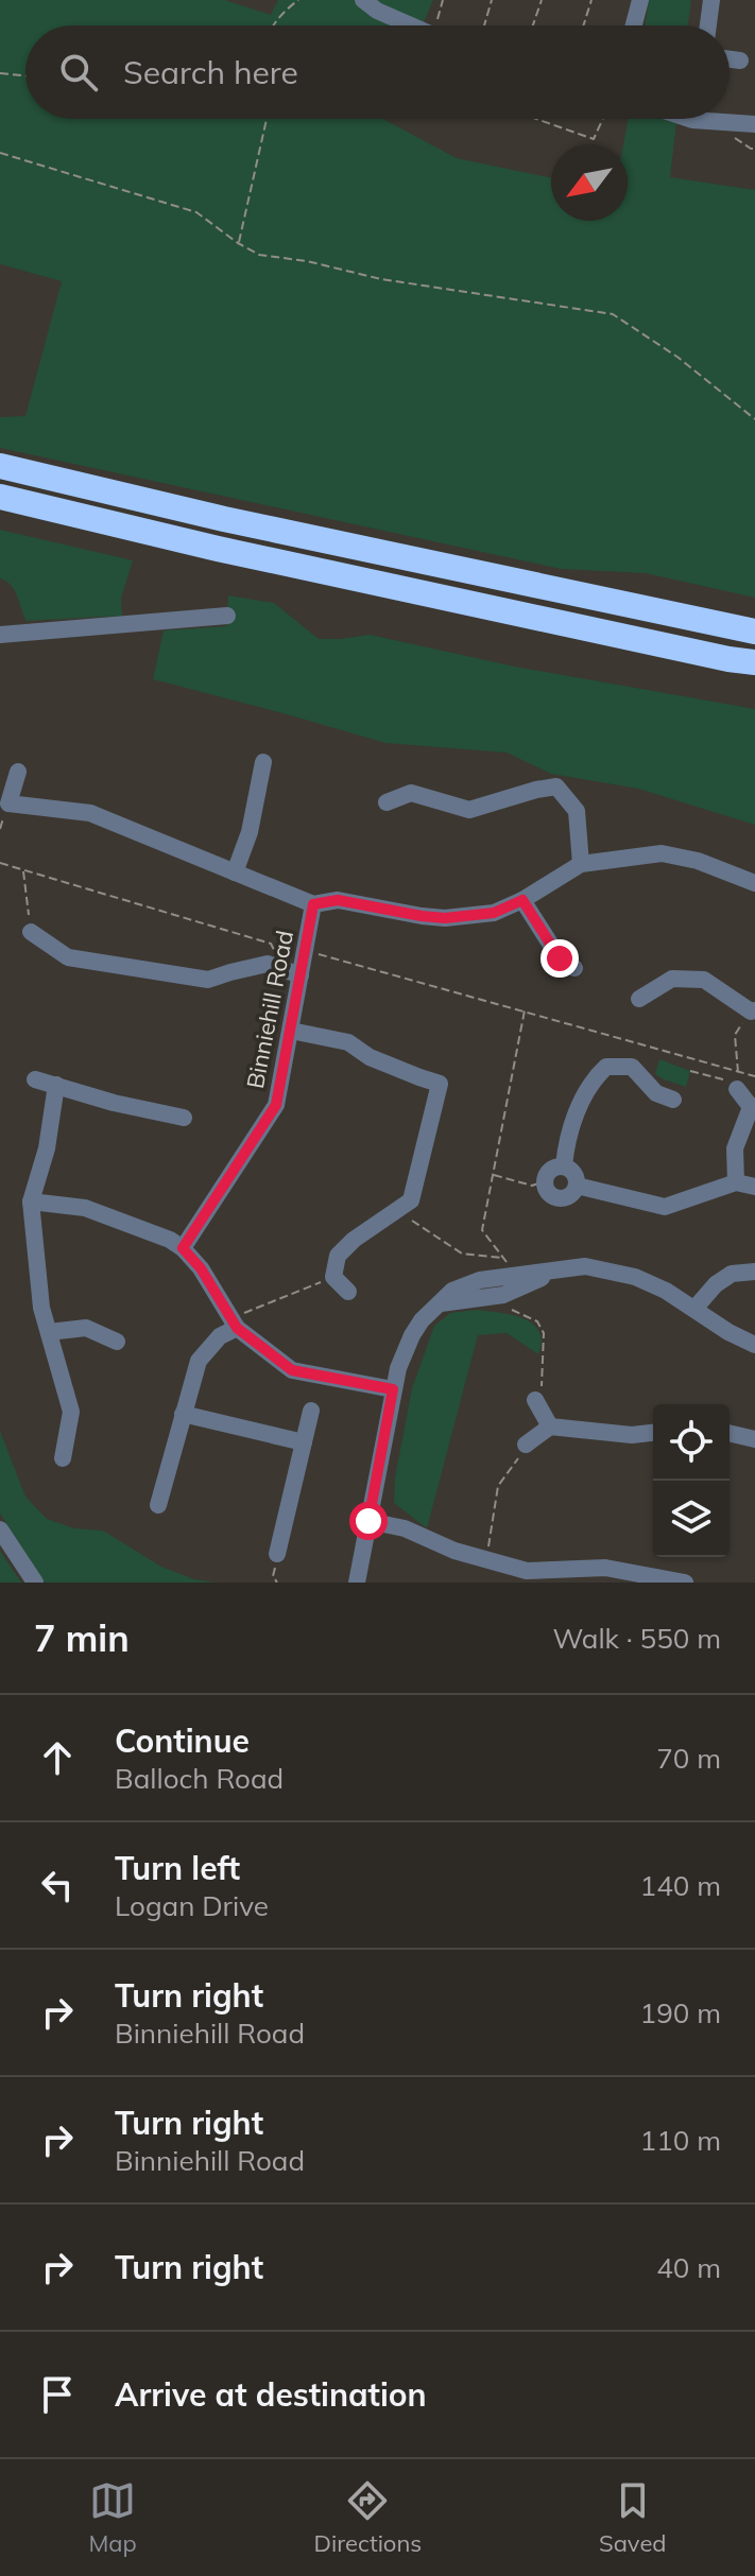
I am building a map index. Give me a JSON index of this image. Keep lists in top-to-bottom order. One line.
{"streets":{"street":["Binniehill Road"]},"north":"bottom left","page":{"search":"Search here","heading":["7 min","Walk · 550 m"],"list":[["Continue","Balloch Road","70 m"],["Turn left","Logan Drive","140 m"],["Turn right","Binniehill Road","190 m"],["Turn right","Binniehill Road","110 m"],["Turn right","40 m"],"Arrive at destination"],"nav":["Map","Directions","Saved"]}}
